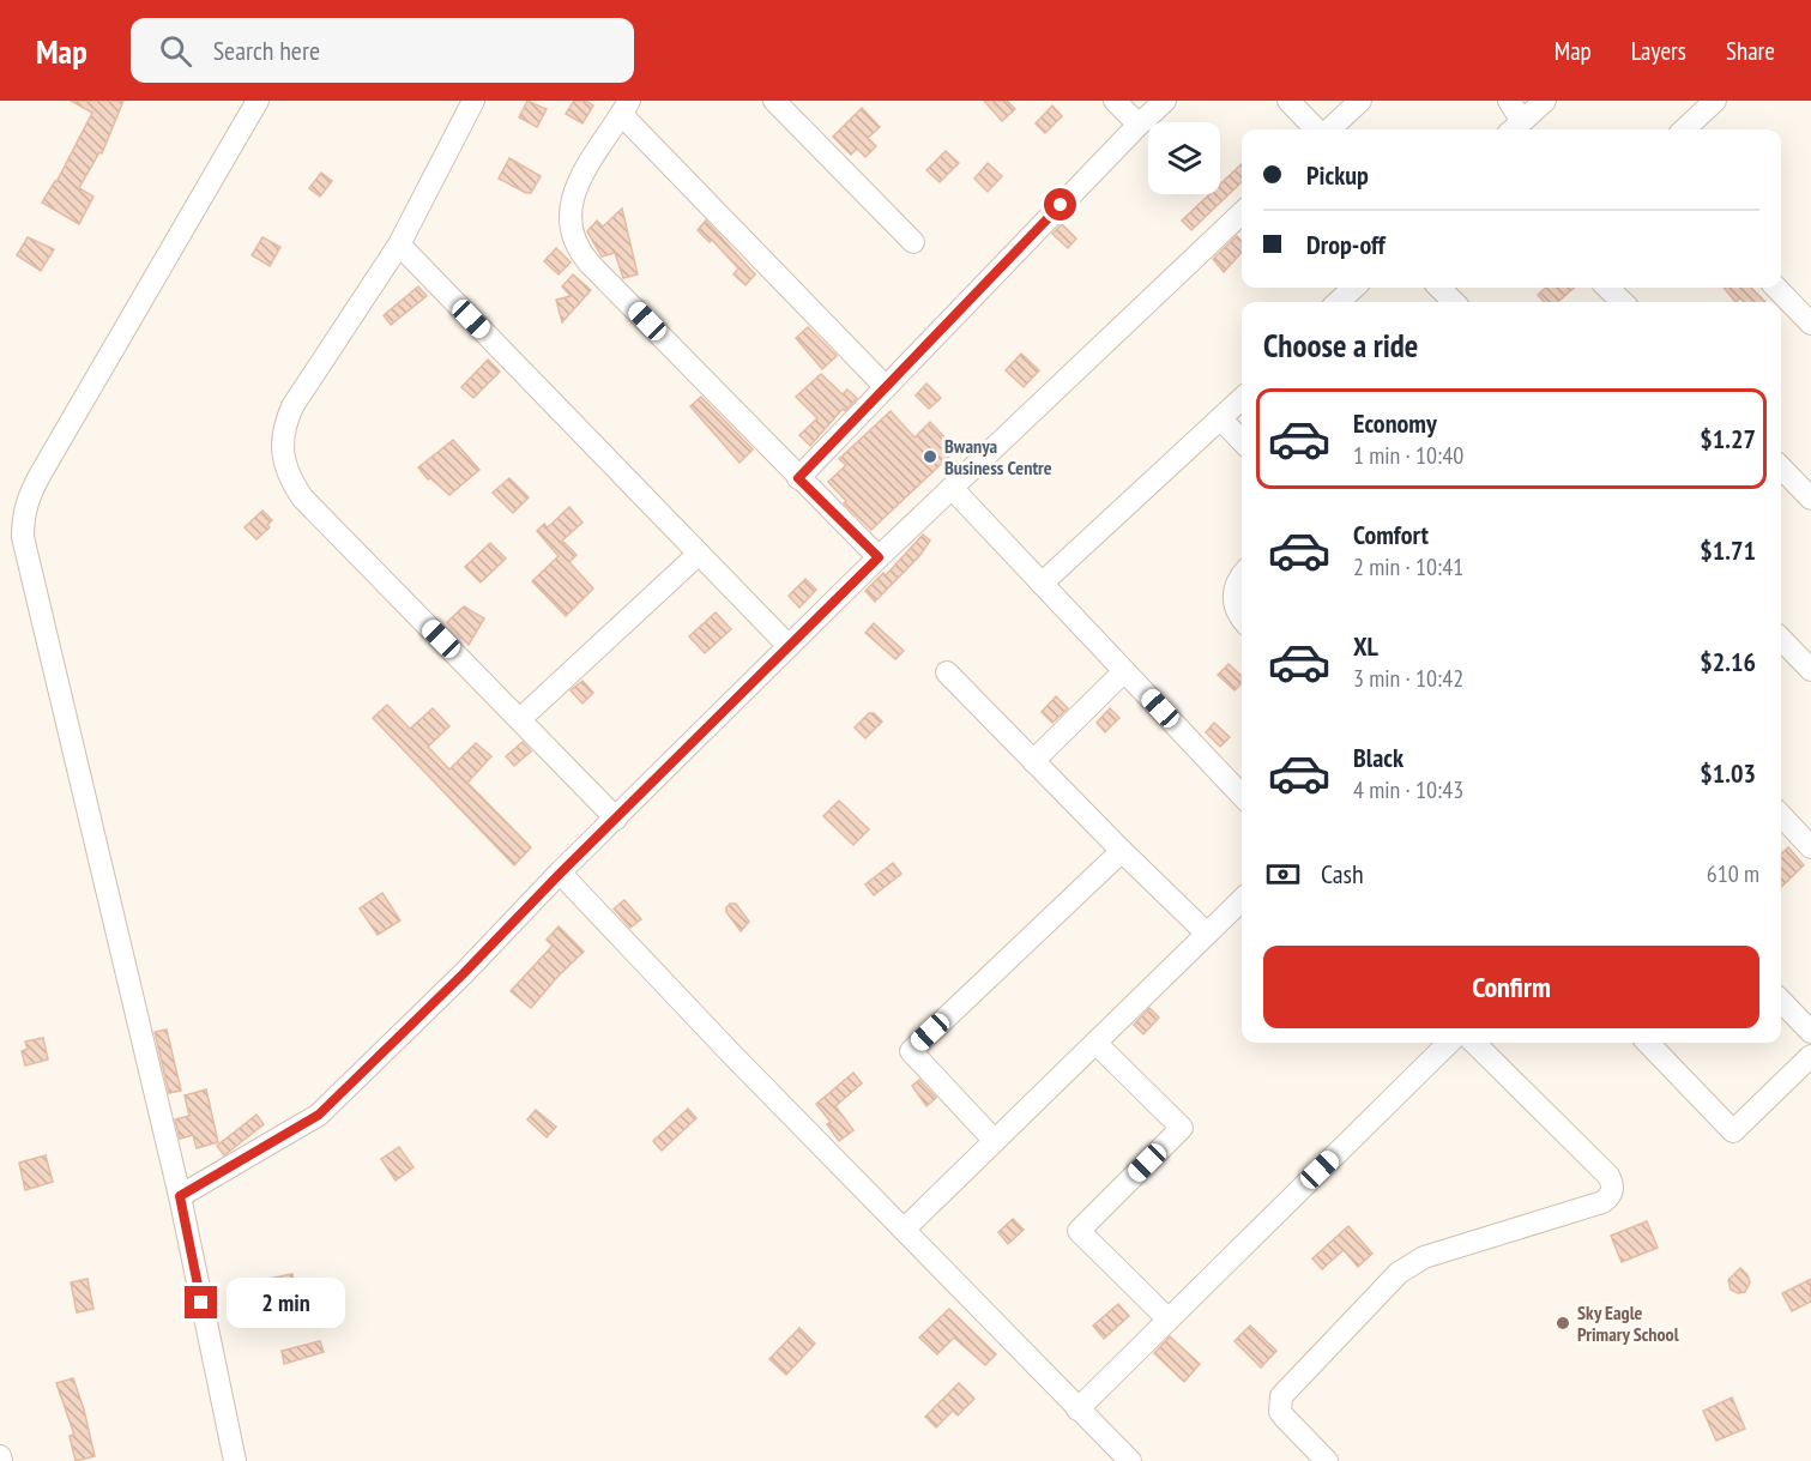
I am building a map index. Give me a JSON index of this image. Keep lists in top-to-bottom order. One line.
{"places":["Bwanya Business Centre","Sky Eagle Primary School"],"page":{"header":"Map","search":"Search here","nav":["Map","Layers","Share"],"banner":["Pickup","Drop-off"],"heading":"Choose a ride","list":[{"name":"Economy","note":"1 min · 10:40","value":"$1.27"},{"name":"Comfort","note":"2 min · 10:41","value":"$1.71"},{"name":"XL","note":"3 min · 10:42","value":"$2.16"},{"name":"Black","note":"4 min · 10:43","value":"$1.03"}],"pay":["Cash","610 m"],"buttons":"Confirm","bubble":"2 min"}}
